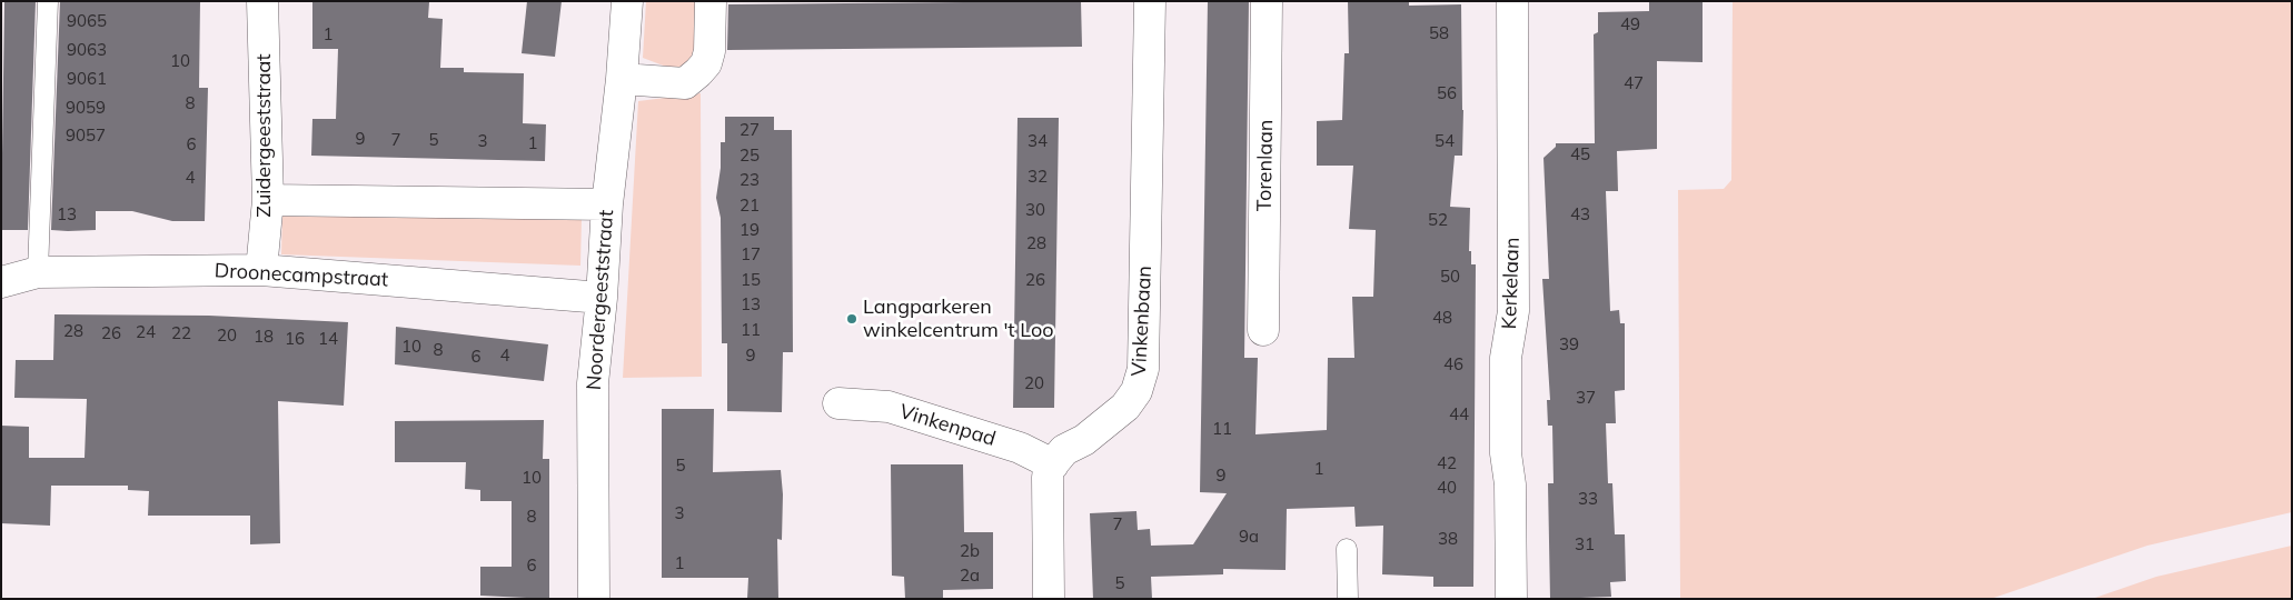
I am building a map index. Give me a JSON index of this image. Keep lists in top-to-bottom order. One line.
{"streets":{"street":["Zuidergeeststraat","Torenlaan","Droonecampstraat","Kerkelaan","Noordergeeststraat","Vinkenbaan","Vinkenpad"]},"crossings":[["Zuidergeeststraat","Droonecampstraat"],["Droonecampstraat","Noordergeeststraat"],["Vinkenbaan","Vinkenpad"]],"places":["Langparkeren winkelcentrum 't Loo"],"house_numbers":["9065","49","58","1","9063","10","9061","47","56","8","9059","27","9057","9","7","5","3","34","54","1","6","45","25","32","4","23","21","30","13","43","52","19","28","17","50","15","26","13","48","11","28","24","26","22","20","18","16","14","39","10","8","4","9","6","46","20","37","44","11","42","5","1","9","10","40","33","3","8","7","9a","38","31","2b","1","6","2a","5"]}
